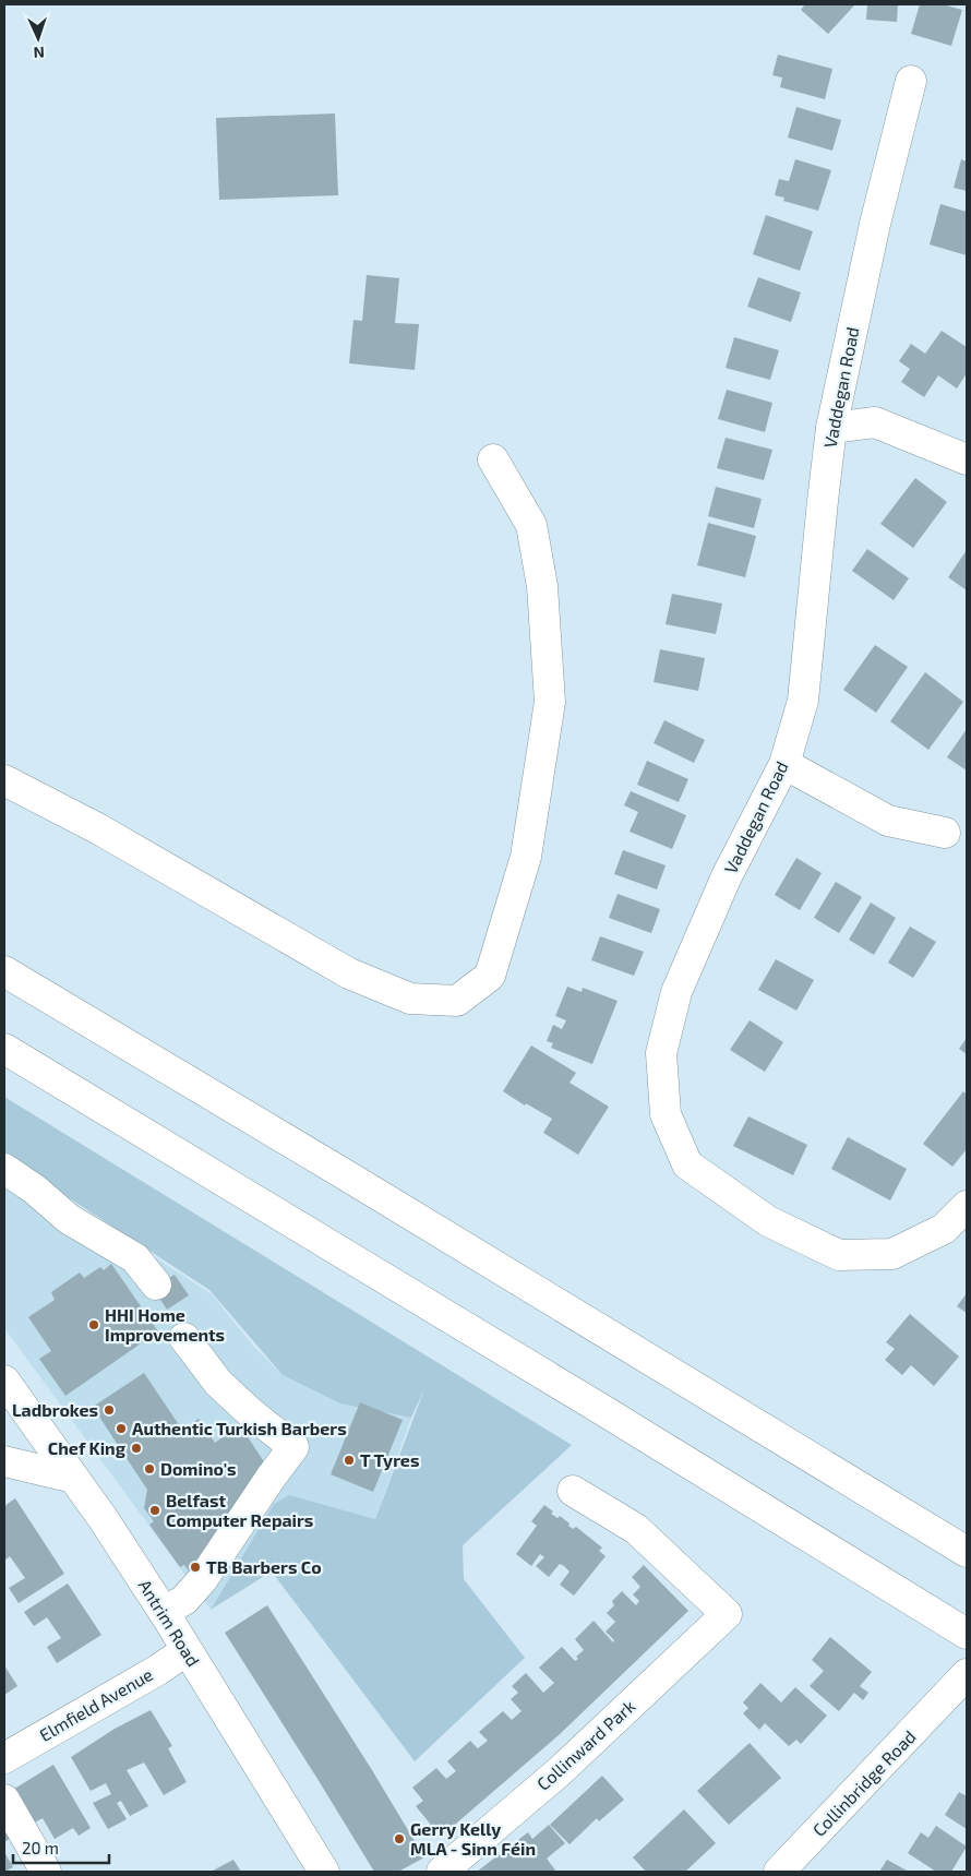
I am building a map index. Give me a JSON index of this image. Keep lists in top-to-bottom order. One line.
{"streets":{"main road":["Vaddegan Road","Antrim Road","Elmfield Avenue","Collinward Park","Collinbridge Road"]},"crossings":[["Antrim Road","Elmfield Avenue"]],"places":["HHI Home Improvements","Ladbrokes","Authentic Turkish Barbers","Chef King","T Tyres","Domino's","Belfast Computer Repairs","TB Barbers Co","Gerry Kelly MLA - Sinn Féin"],"scale_bar":"20 m","north":"bottom"}
